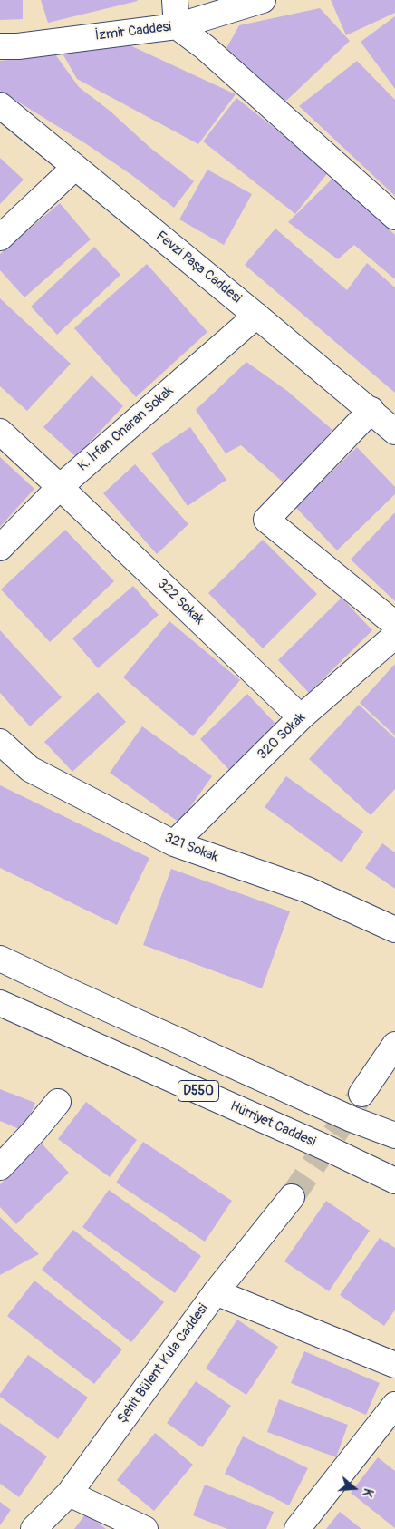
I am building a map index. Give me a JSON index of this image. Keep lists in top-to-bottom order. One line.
{"streets":{"main road":["İzmir Caddesi","Fevzi Paşa Caddesi","K. İrfan Onaran Sokak","322 Sokak","320 Sokak","321 Sokak","D550","Hürriyet Caddesi","Şehit Bülent Kula Caddesi"]},"crossings":[["Fevzi Paşa Caddesi","K. İrfan Onaran Sokak"],["K. İrfan Onaran Sokak","322 Sokak"],["322 Sokak","320 Sokak"],["320 Sokak","321 Sokak"]],"north":"right"}
